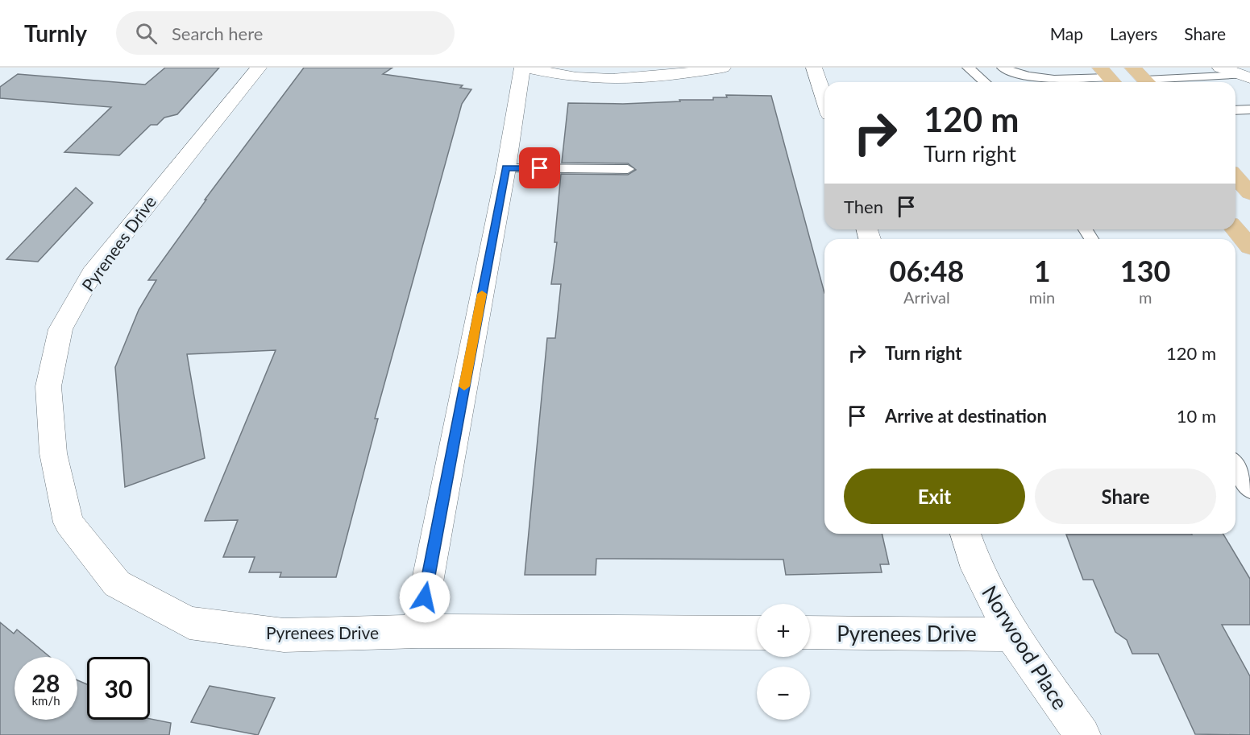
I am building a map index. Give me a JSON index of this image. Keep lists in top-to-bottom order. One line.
{"streets":{"street":["Pyrenees Drive","Norwood Place"]},"crossings":[["Pyrenees Drive","Norwood Place"]],"page":{"header":"Turnly","search":"Search here","nav":["Map","Layers","Share"],"turn":["120 m","Turn right"],"then":"Then","eta":["06:48","Arrival","1","min","130","m"],"list":[{"name":"Turn right","value":"120 m"},{"name":"Arrive at destination","value":"10 m"}],"buttons":["Exit","Share"],"map_buttons":["+","−"],"speed":"28 km/h","limit":"30"}}
